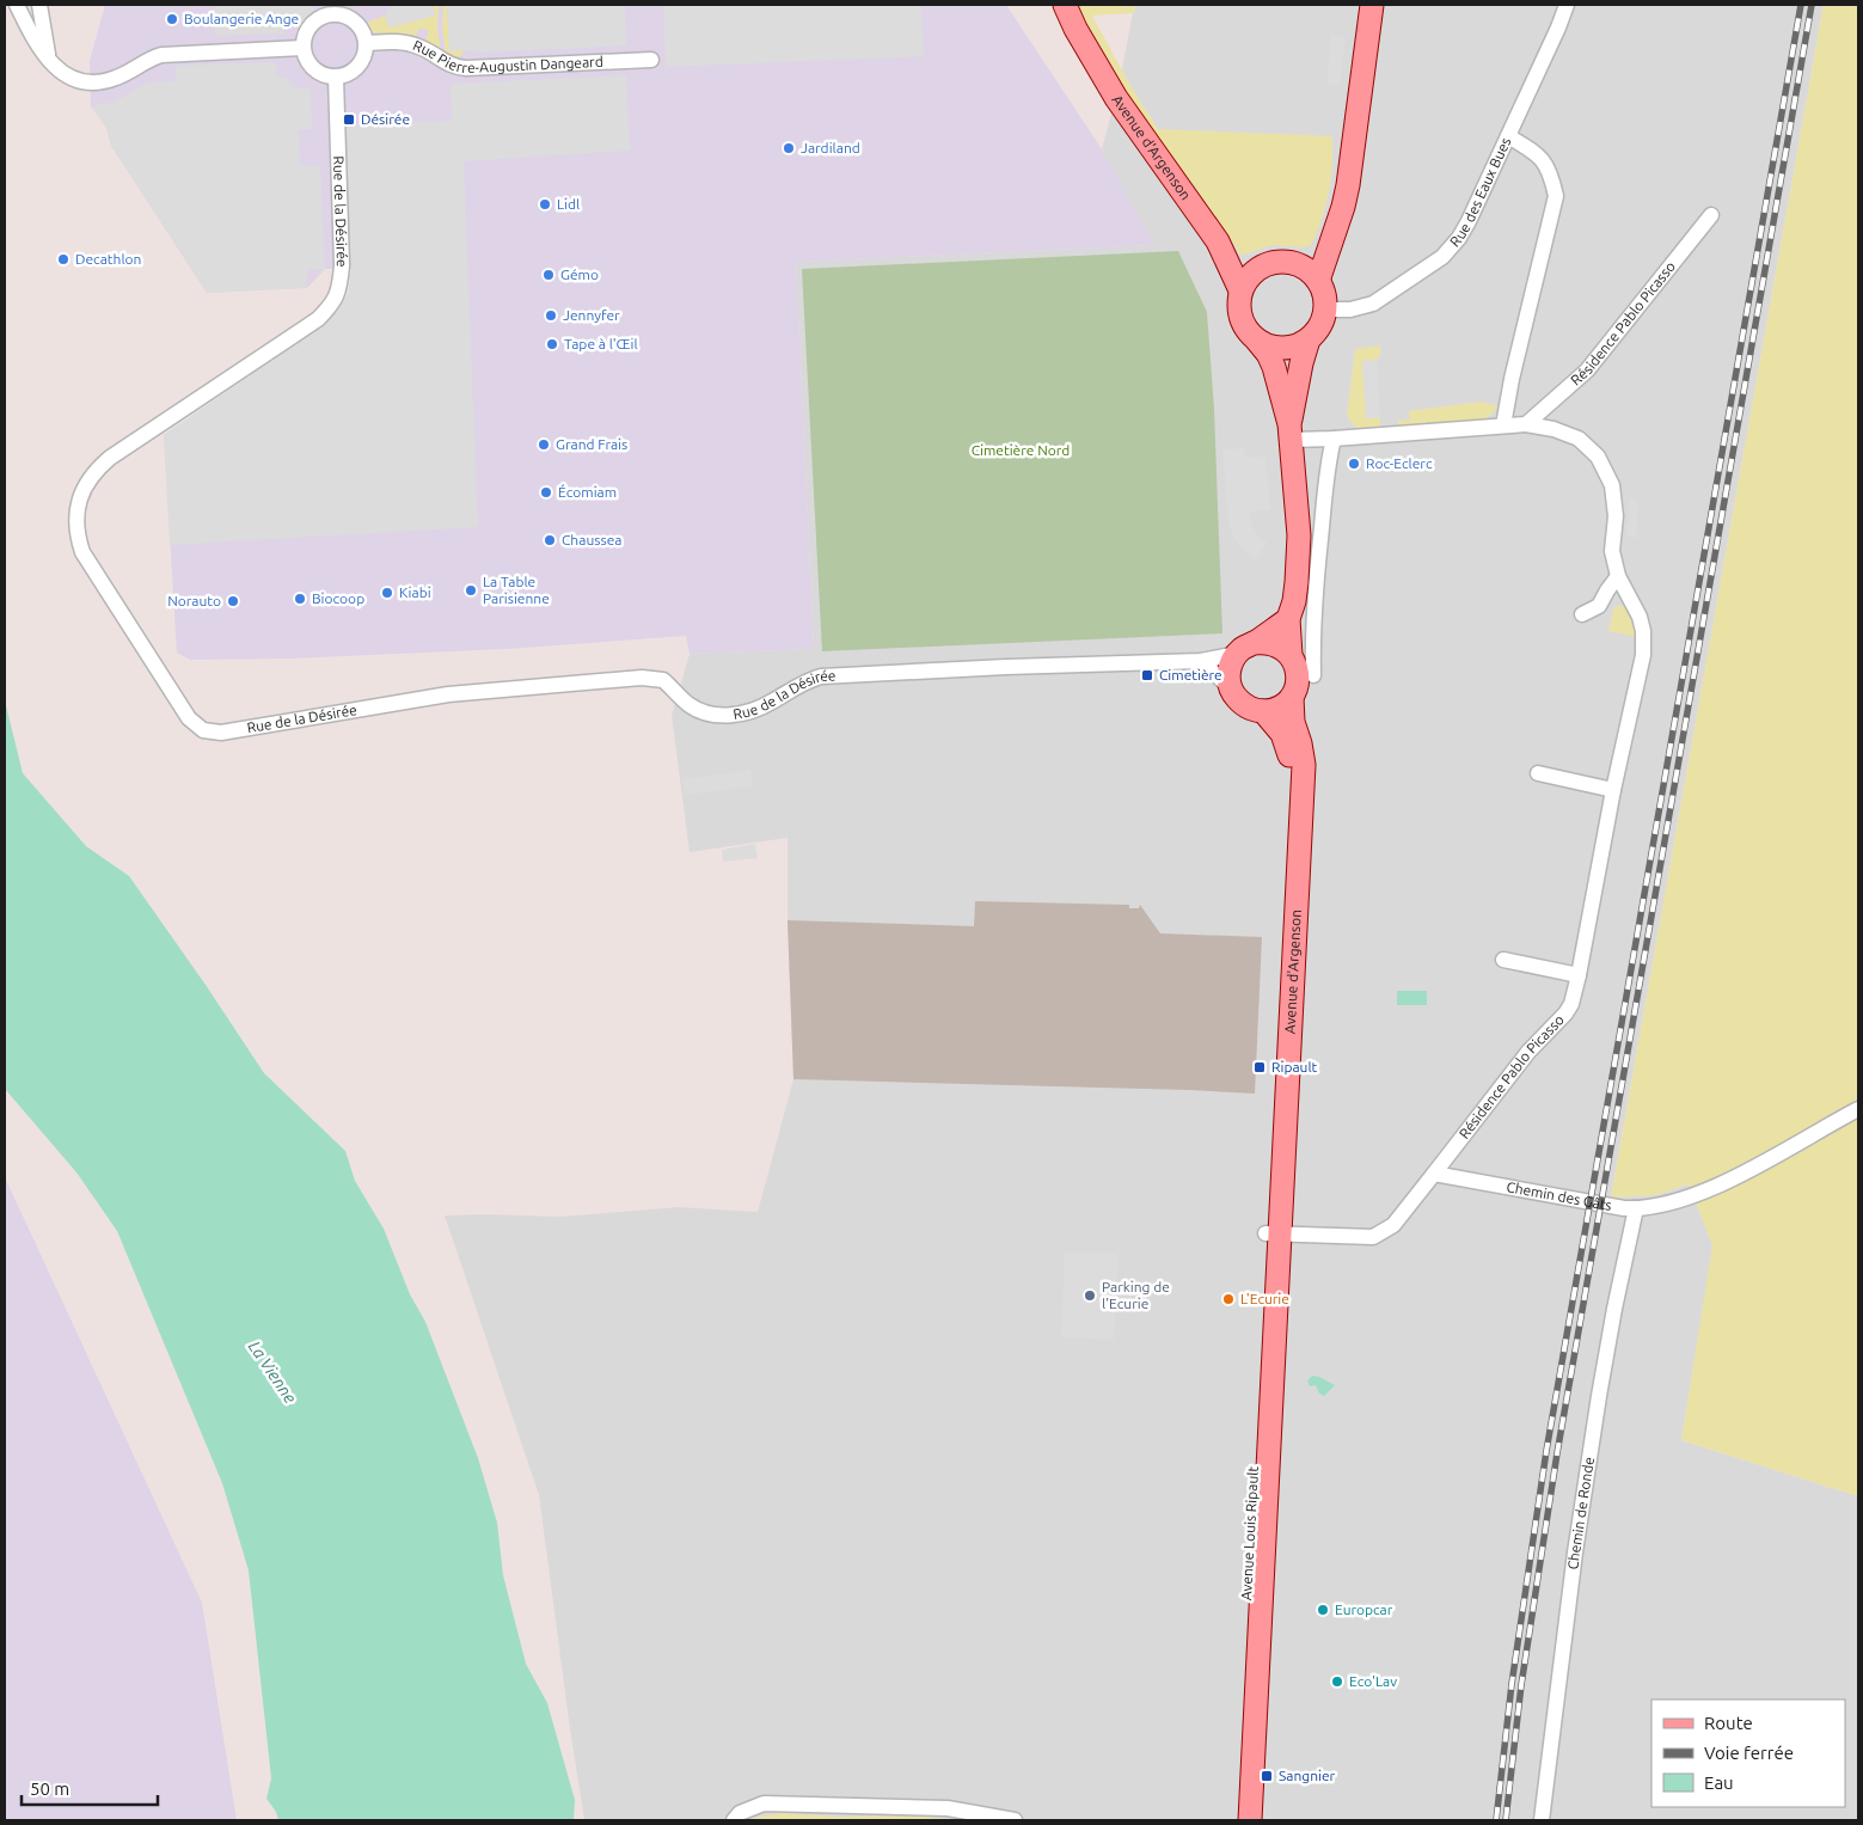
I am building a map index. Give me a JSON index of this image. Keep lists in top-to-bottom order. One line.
{"streets":{"main road":["Avenue d'Argenson","Avenue Louis Ripault"],"street":["Rue Pierre-Augustin Dangeard","Rue des Eaux Bues","Rue de la Désirée","Résidence Pablo Picasso","Chemin des Gâts","Chemin de Ronde"]},"crossings":[["Rue Pierre-Augustin Dangeard","Rue de la Désirée"],["Avenue d'Argenson","Rue des Eaux Bues"],["Avenue d'Argenson","Rue de la Désirée"],["Avenue d'Argenson","Avenue Louis Ripault"],["Résidence Pablo Picasso","Chemin des Gâts"],["Chemin des Gâts","Chemin de Ronde"]],"water":["La Vienne"],"parks":["Cimetière Nord"],"places":{"other":["Boulangerie Ange","Jardiland","Lidl","Decathlon","Gémo","Jennyfer","Tape à l'Œil","Grand Frais","Roc-Eclerc","Écomiam","Chaussea","La Table Parisienne","Kiabi","Biocoop","Norauto","Parking de l'Ecurie","L'Ecurie","Europcar","Eco'Lav"],"transit":["Désirée","Cimetière","Ripault","Sangnier"]},"legend":["Route","Voie ferrée","Eau"],"scale_bar":"50 m"}
